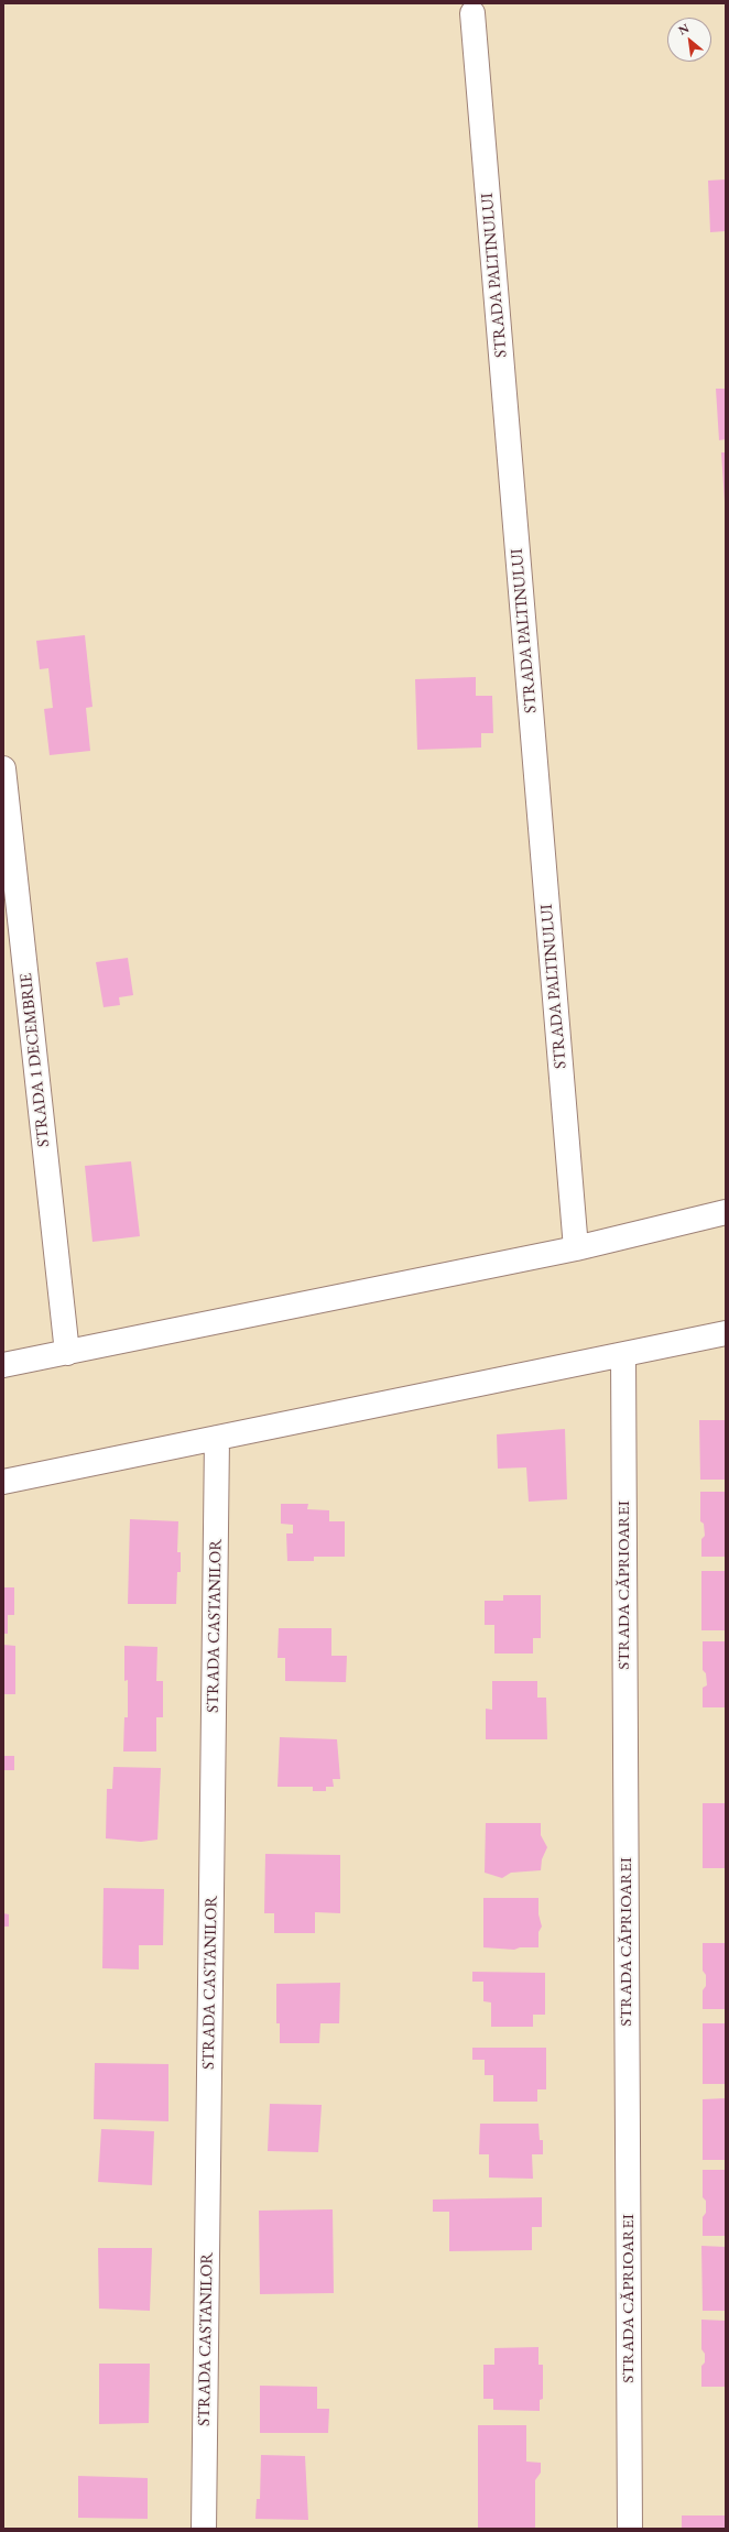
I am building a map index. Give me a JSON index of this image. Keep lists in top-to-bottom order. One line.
{"streets":{"street":["STRADA PALTINULUI","STRADA 1 DECEMBRIE","STRADA CĂPRIOAREI","STRADA CASTANILOR"]},"north":"top left"}
